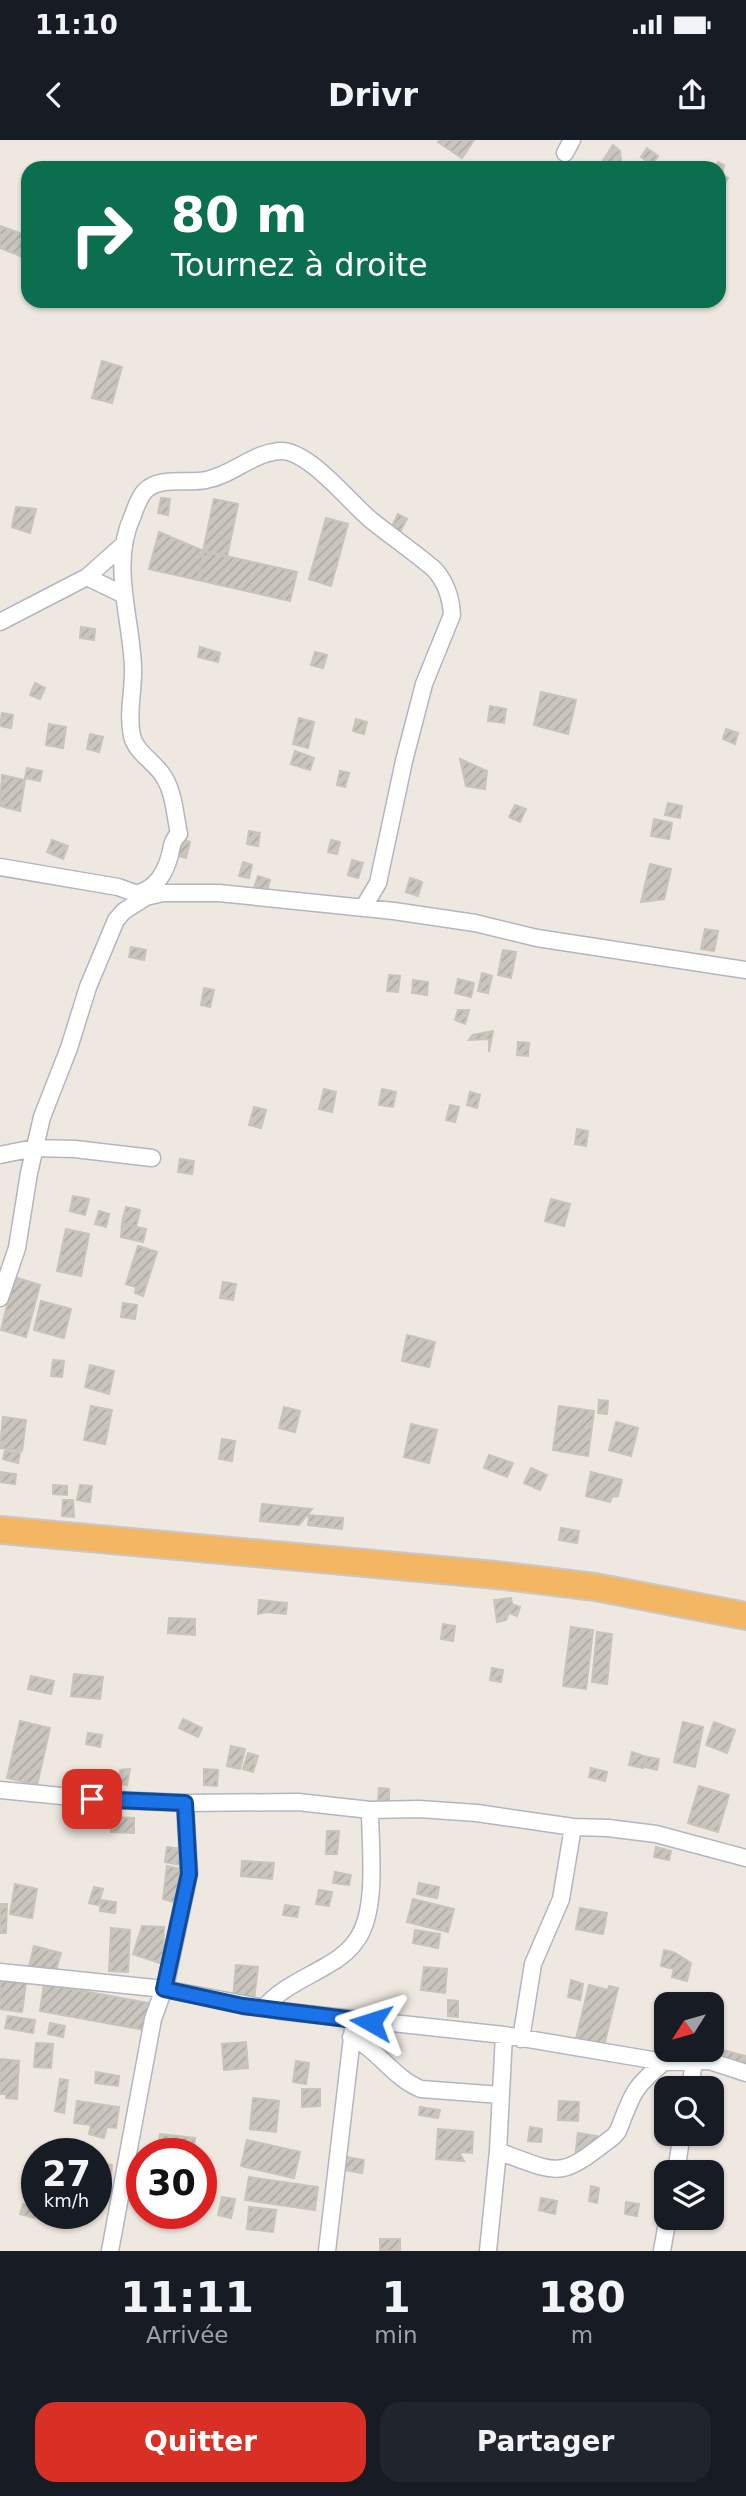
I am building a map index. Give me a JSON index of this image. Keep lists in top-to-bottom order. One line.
{"north":"bottom left","page":{"status":"11:10","header":"Drivr","turn":["80 m","Tournez à droite"],"speed":"27 km/h","limit":"30","eta":["11:11","Arrivée","1","min","180","m"],"buttons":["Quitter","Partager"]}}
